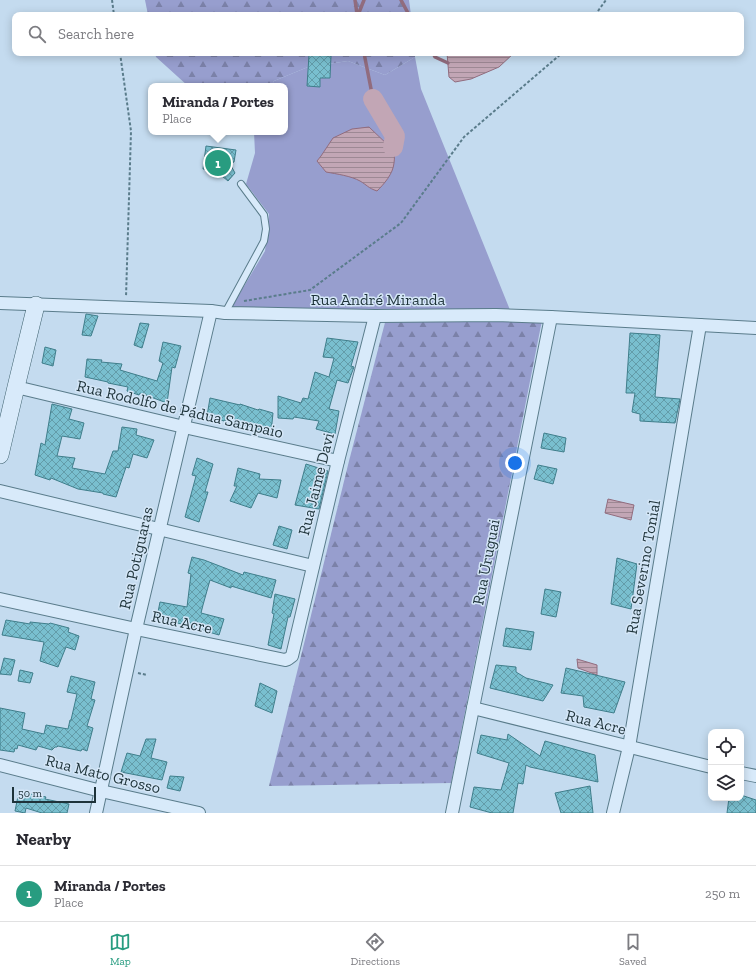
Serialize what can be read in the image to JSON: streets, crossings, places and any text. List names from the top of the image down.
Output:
{
  "streets": {
    "street": [
      "Rua André Miranda",
      "Rua Rodolfo de Pádua Sampaio",
      "Rua Jaime Davi",
      "Rua Potiguaras",
      "Rua Uruguai",
      "Rua Severino Tonial",
      "Rua Acre",
      "Rua Mato Grosso"
    ]
  },
  "crossings": [
    ["Rua André Miranda", "Rua Jaime Davi"],
    ["Rua André Miranda", "Rua Potiguaras"],
    ["Rua André Miranda", "Rua Uruguai"],
    ["Rua André Miranda", "Rua Severino Tonial"],
    ["Rua Rodolfo de Pádua Sampaio", "Rua Jaime Davi"],
    ["Rua Rodolfo de Pádua Sampaio", "Rua Potiguaras"],
    ["Rua Jaime Davi", "Rua Acre"],
    ["Rua Potiguaras", "Rua Acre"],
    ["Rua Potiguaras", "Rua Mato Grosso"],
    ["Rua Uruguai", "Rua Acre"],
    ["Rua Severino Tonial", "Rua Acre"]
  ],
  "scale_bar": "50 m",
  "page": {
    "search": "Search here",
    "popup": ["Miranda / Portes", "Place"],
    "pins": "1",
    "scale": "50 m",
    "heading": "Nearby",
    "list": [
      {
        "mark": "1",
        "name": "Miranda / Portes",
        "note": "Place",
        "value": "250 m"
      }
    ],
    "nav": ["Map", "Directions", "Saved"]
  }
}
